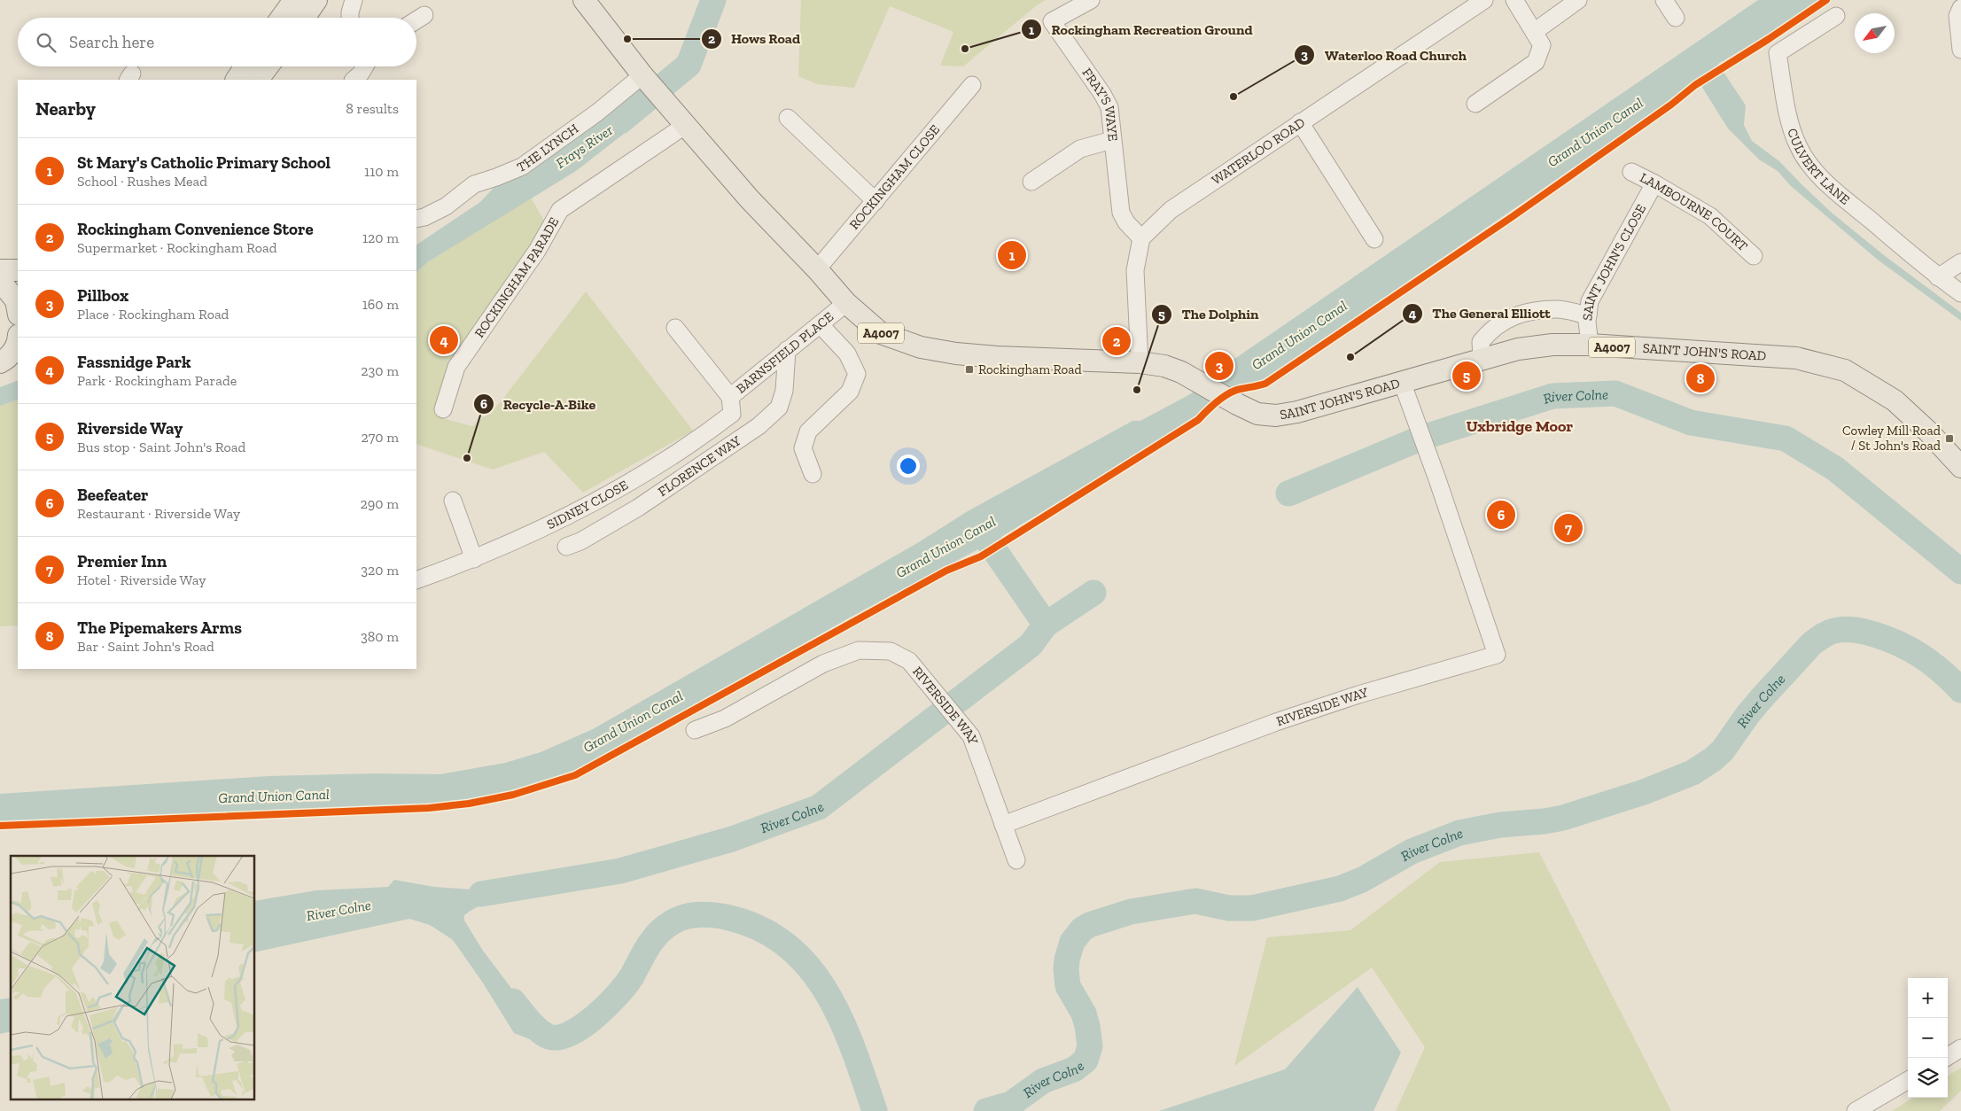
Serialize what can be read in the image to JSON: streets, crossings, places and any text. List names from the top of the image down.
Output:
{
  "streets": {
    "main road": ["A4007", "SAINT JOHN'S ROAD"],
    "street": [
      "FRAY'S WAYE",
      "THE LYNCH",
      "WATERLOO ROAD",
      "CULVERT LANE",
      "ROCKINGHAM CLOSE",
      "LAMBOURNE COURT",
      "SAINT JOHN'S CLOSE",
      "ROCKINGHAM PARADE",
      "BARNSFIELD PLACE",
      "FLORENCE WAY",
      "SIDNEY CLOSE",
      "RIVERSIDE WAY"
    ]
  },
  "crossings": [
    ["FRAY'S WAYE", "WATERLOO ROAD"],
    ["THE LYNCH", "A4007"],
    ["ROCKINGHAM CLOSE", "A4007"],
    ["LAMBOURNE COURT", "SAINT JOHN'S CLOSE"],
    ["SAINT JOHN'S CLOSE", "SAINT JOHN'S ROAD"],
    ["ROCKINGHAM PARADE", "A4007"],
    ["A4007", "BARNSFIELD PLACE"],
    ["A4007", "SAINT JOHN'S ROAD"],
    ["BARNSFIELD PLACE", "FLORENCE WAY"],
    ["BARNSFIELD PLACE", "SIDNEY CLOSE"],
    ["SAINT JOHN'S ROAD", "RIVERSIDE WAY"]
  ],
  "districts": ["Uxbridge Moor"],
  "water": ["Grand Union Canal", "Frays River", "River Colne"],
  "places": {
    "other": [
      "Hows Road",
      "Rockingham Recreation Ground",
      "Waterloo Road Church",
      "The General Elliott",
      "The Dolphin",
      "Recycle-A-Bike"
    ],
    "transit": ["Rockingham Road", "Cowley Mill Road / St John's Road"]
  },
  "north": "bottom left",
  "page": {
    "search": "Search here",
    "heading": ["Nearby", "8 results"],
    "list": [
      {
        "mark": "1",
        "name": "St Mary's Catholic Primary School",
        "note": "School · Rushes Mead",
        "value": "110 m"
      },
      {
        "mark": "2",
        "name": "Rockingham Convenience Store",
        "note": "Supermarket · Rockingham Road",
        "value": "120 m"
      },
      {
        "mark": "3",
        "name": "Pillbox",
        "note": "Place · Rockingham Road",
        "value": "160 m"
      },
      {
        "mark": "4",
        "name": "Fassnidge Park",
        "note": "Park · Rockingham Parade",
        "value": "230 m"
      },
      {
        "mark": "5",
        "name": "Riverside Way",
        "note": "Bus stop · Saint John's Road",
        "value": "270 m"
      },
      {
        "mark": "6",
        "name": "Beefeater",
        "note": "Restaurant · Riverside Way",
        "value": "290 m"
      },
      {
        "mark": "7",
        "name": "Premier Inn",
        "note": "Hotel · Riverside Way",
        "value": "320 m"
      },
      {
        "mark": "8",
        "name": "The Pipemakers Arms",
        "note": "Bar · Saint John's Road",
        "value": "380 m"
      }
    ],
    "pins": [
      "1",
      "4",
      "2",
      "3",
      "5",
      "8",
      "6",
      "7"
    ],
    "map_buttons": ["+", "−"]
  }
}
